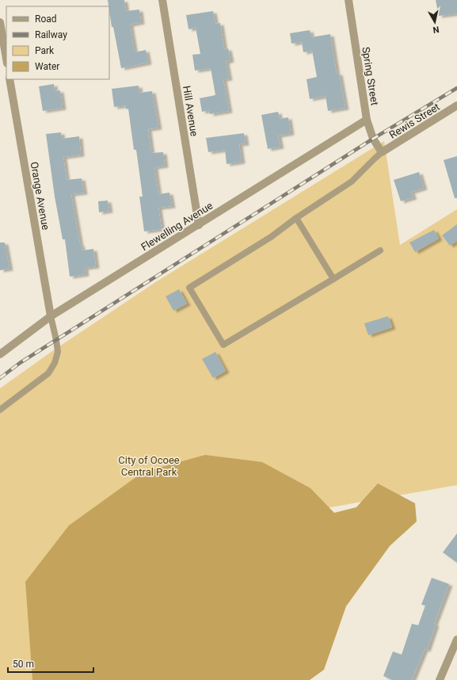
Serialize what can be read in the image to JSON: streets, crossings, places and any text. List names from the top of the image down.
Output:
{
  "streets": {
    "street": [
      "Spring Street",
      "Hill Avenue",
      "Rewis Street",
      "Orange Avenue",
      "Flewelling Avenue"
    ]
  },
  "crossings": [
    ["Spring Street", "Rewis Street"],
    ["Spring Street", "Flewelling Avenue"],
    ["Hill Avenue", "Flewelling Avenue"],
    ["Orange Avenue", "Flewelling Avenue"]
  ],
  "parks": ["City of Ocoee Central Park"],
  "legend": [
    "Road",
    "Railway",
    "Park",
    "Water"
  ],
  "scale_bar": "50 m",
  "north": "bottom"
}
